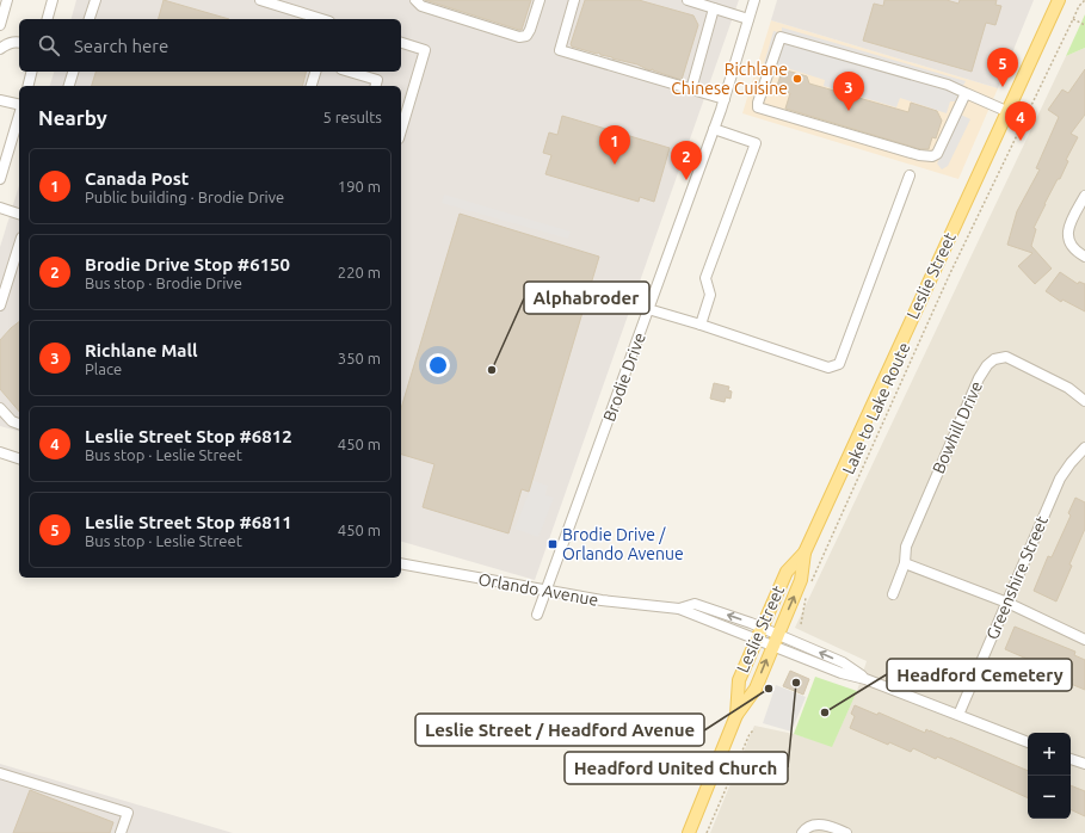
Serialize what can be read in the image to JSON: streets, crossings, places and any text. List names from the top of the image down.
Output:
{
  "streets": {
    "main road": ["Leslie Street"],
    "street": [
      "Brodie Drive",
      "Bowhill Drive",
      "Greenshire Street",
      "Orlando Avenue"
    ],
    "path": ["Lake to Lake Route"]
  },
  "crossings": [
    ["Leslie Street", "Orlando Avenue"],
    ["Brodie Drive", "Orlando Avenue"]
  ],
  "places": {
    "other": [
      "Richlane Chinese Cuisine",
      "Alphabroder",
      "Headford United Church",
      "Leslie Street / Headford Avenue",
      "Headford Cemetery"
    ],
    "transit": ["Brodie Drive / Orlando Avenue"]
  },
  "page": {
    "search": "Search here",
    "pins": [
      "5",
      "3",
      "4",
      "1",
      "2"
    ],
    "heading": ["Nearby", "5 results"],
    "list": [
      {
        "mark": "1",
        "name": "Canada Post",
        "note": "Public building · Brodie Drive",
        "value": "190 m"
      },
      {
        "mark": "2",
        "name": "Brodie Drive Stop #6150",
        "note": "Bus stop · Brodie Drive",
        "value": "220 m"
      },
      {
        "mark": "3",
        "name": "Richlane Mall",
        "note": "Place",
        "value": "350 m"
      },
      {
        "mark": "4",
        "name": "Leslie Street Stop #6812",
        "note": "Bus stop · Leslie Street",
        "value": "450 m"
      },
      {
        "mark": "5",
        "name": "Leslie Street Stop #6811",
        "note": "Bus stop · Leslie Street",
        "value": "450 m"
      }
    ],
    "map_buttons": ["+", "−"]
  }
}
